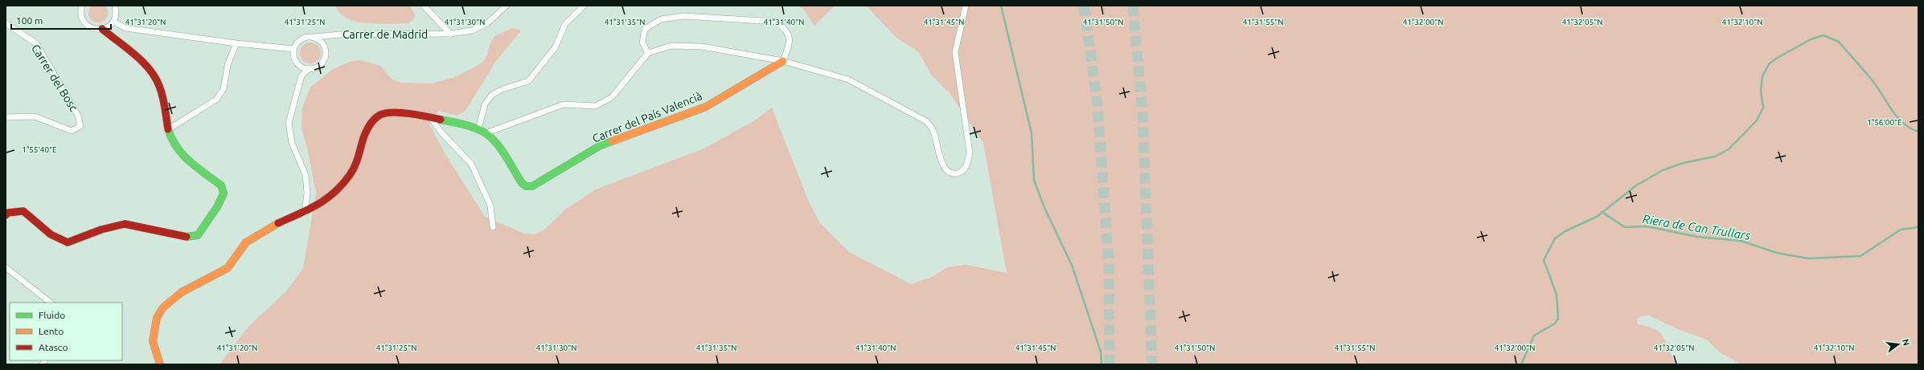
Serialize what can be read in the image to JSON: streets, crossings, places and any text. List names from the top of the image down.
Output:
{
  "streets": {
    "street": ["Carrer de Madrid", "Carrer del Bosc", "Carrer del País Valencià"]
  },
  "water": ["Riera de Can Trullars"],
  "legend": ["Fluido", "Lento", "Atasco"],
  "scale_bar": "100 m",
  "north": "right",
  "coordinates": [
    "41°31'20\"N",
    "41°31'25\"N",
    "41°31'30\"N",
    "41°31'35\"N",
    "41°31'40\"N",
    "41°31'45\"N",
    "41°31'55\"N",
    "41°32'00\"N",
    "41°31'50\"N",
    "41°32'05\"N",
    "41°32'10\"N",
    "1°56'00\"E",
    "1°55'40\"E"
  ]
}
